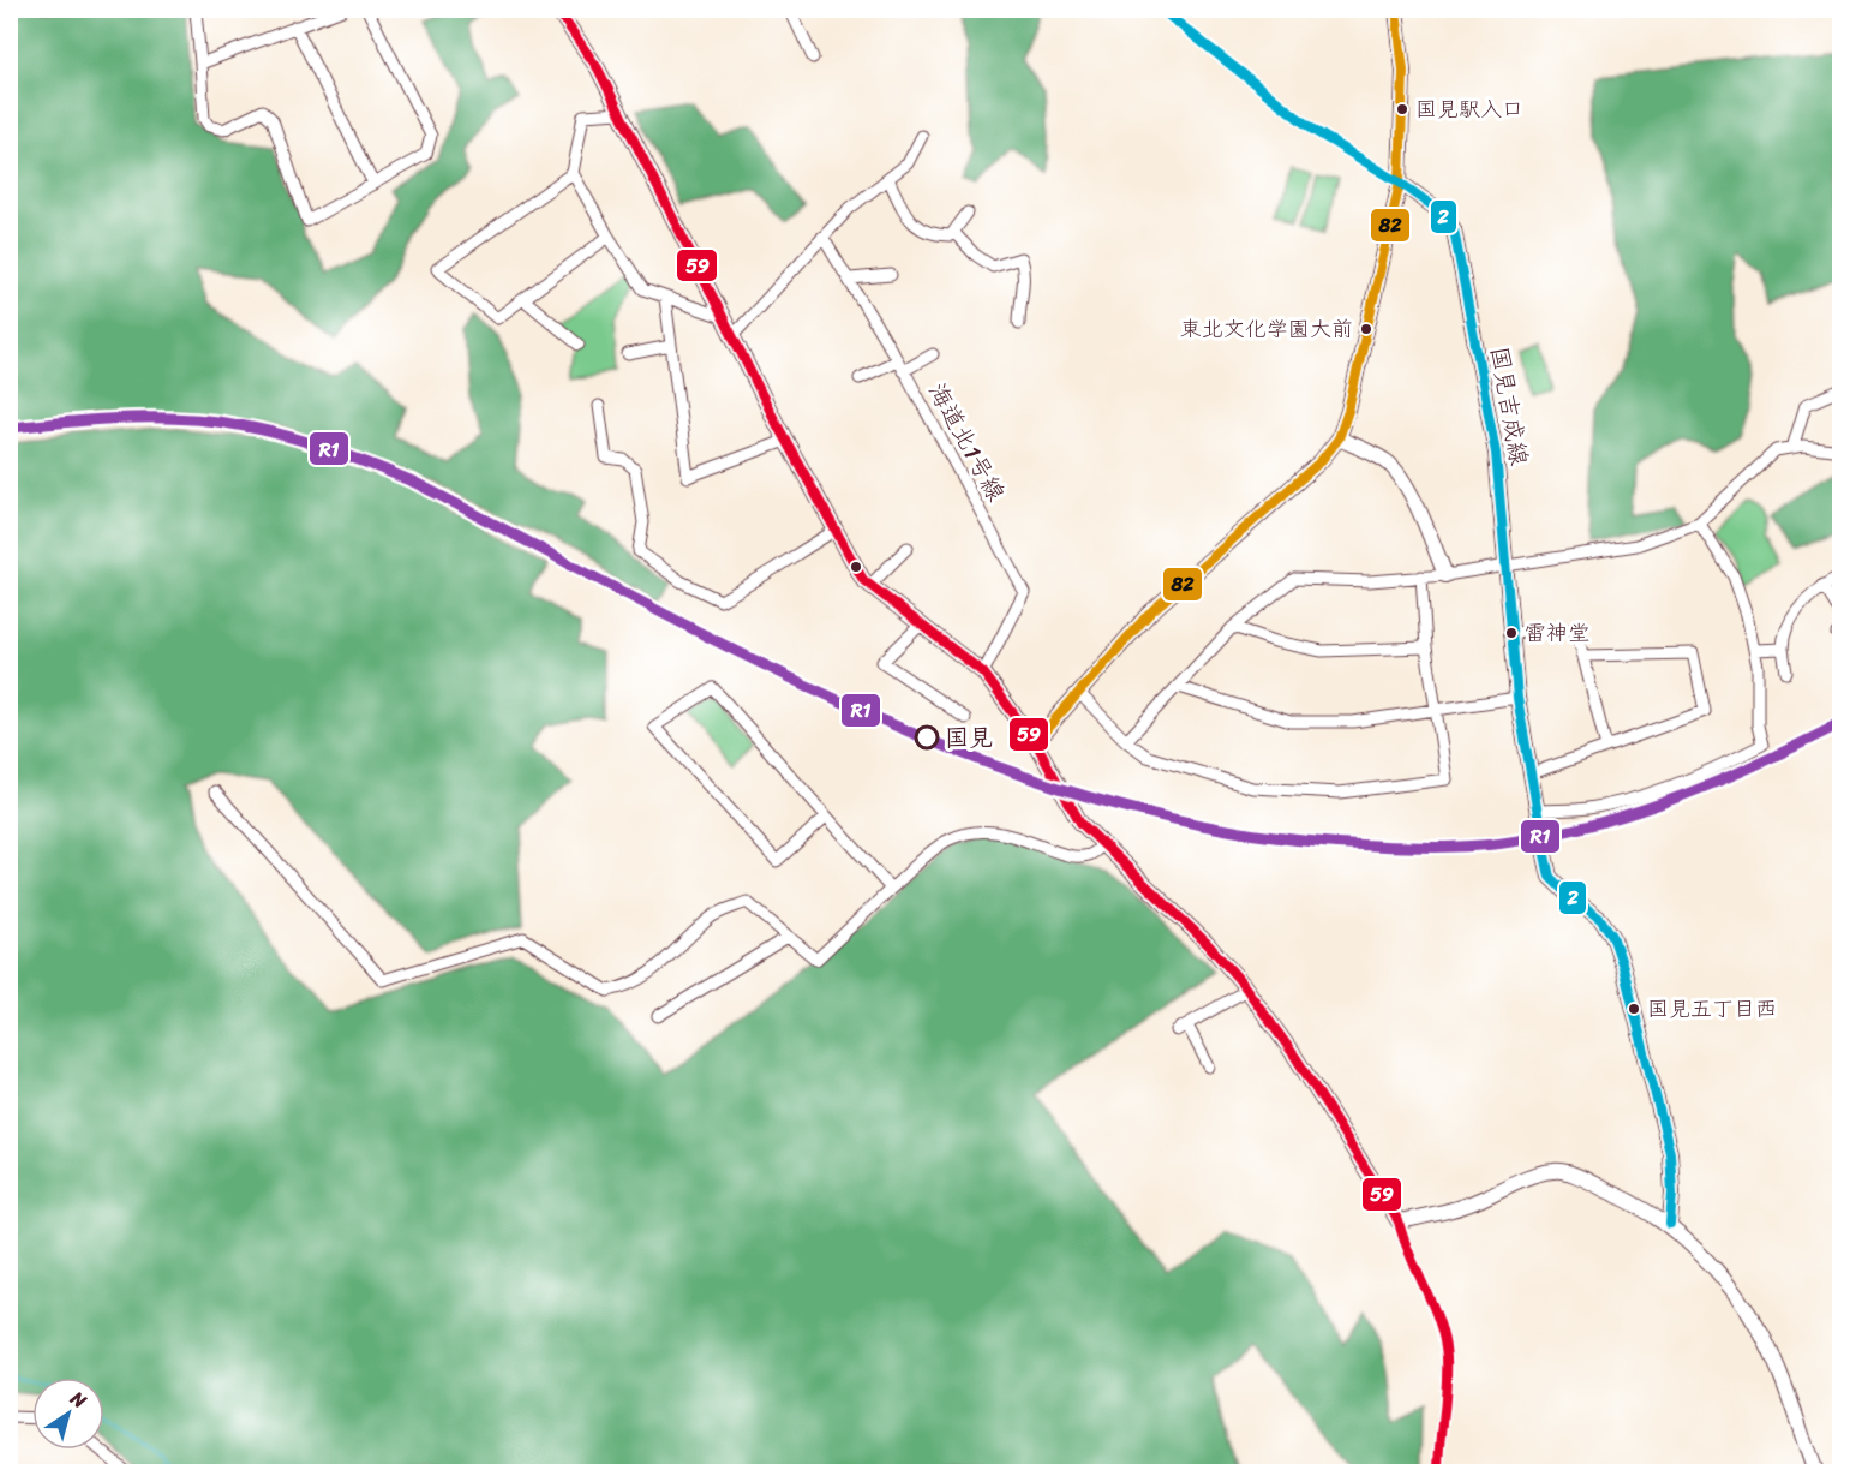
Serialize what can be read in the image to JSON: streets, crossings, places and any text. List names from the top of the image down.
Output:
{
  "streets": {
    "street": ["国見吉成線", "海道北1号線"]
  },
  "places": [
    "国見駅入口",
    "東北文化学園大前",
    "雷神堂",
    "国見",
    "国見五丁目西"
  ],
  "lines": [
    "transit line 82",
    "transit line 59",
    "transit line 2",
    "transit line R1"
  ],
  "north": "top right"
}
